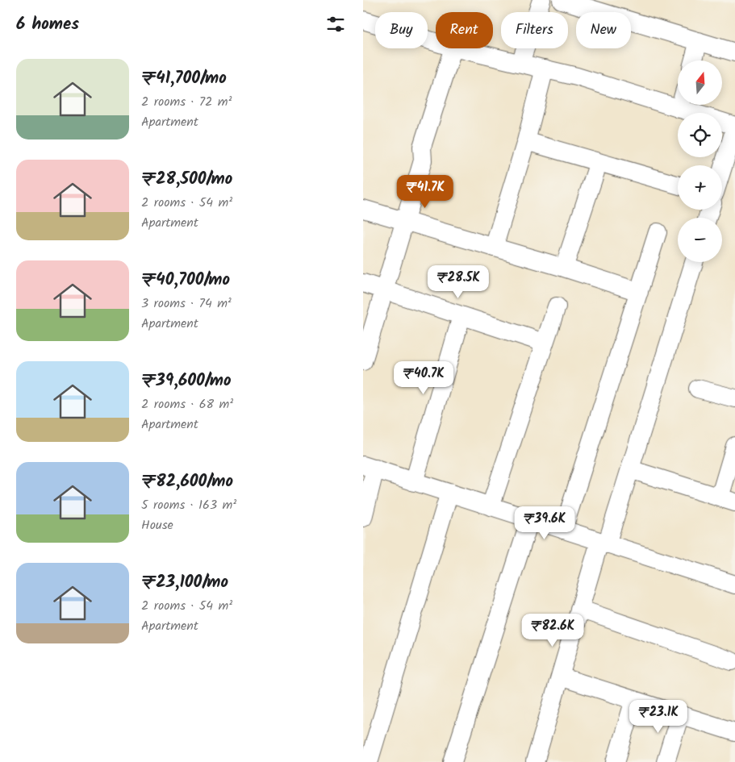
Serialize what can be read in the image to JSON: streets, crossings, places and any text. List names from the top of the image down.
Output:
{
  "north": "top",
  "page": {
    "heading": "6 homes",
    "chip": [
      "Buy",
      "Rent",
      "Filters",
      "New"
    ],
    "list": [
      {
        "name": "₹41,700/mo",
        "note": "2 rooms · 72 m² · Apartment"
      },
      {
        "name": "₹28,500/mo",
        "note": "2 rooms · 54 m² · Apartment"
      },
      {
        "name": "₹40,700/mo",
        "note": "3 rooms · 74 m² · Apartment"
      },
      {
        "name": "₹39,600/mo",
        "note": "2 rooms · 68 m² · Apartment"
      },
      {
        "name": "₹82,600/mo",
        "note": "5 rooms · 163 m² · House"
      },
      {
        "name": "₹23,100/mo",
        "note": "2 rooms · 54 m² · Apartment"
      }
    ],
    "map_buttons": ["+", "−"],
    "price": [
      "₹41.7K",
      "₹28.5K",
      "₹40.7K",
      "₹39.6K",
      "₹82.6K",
      "₹23.1K"
    ]
  }
}
